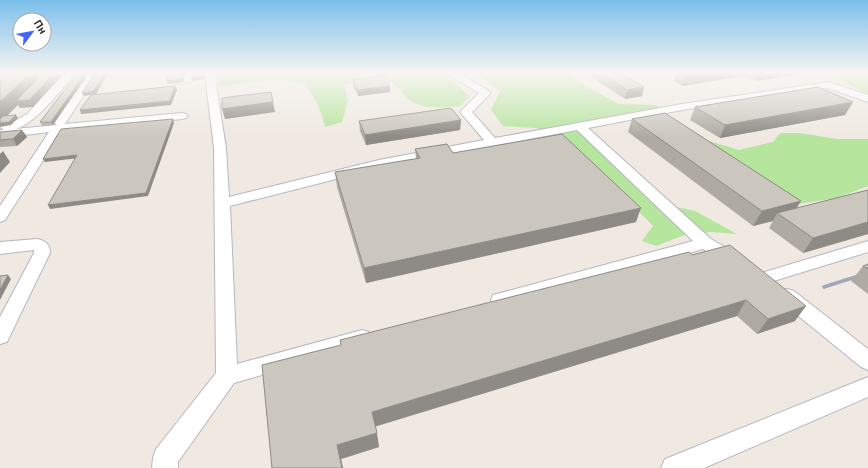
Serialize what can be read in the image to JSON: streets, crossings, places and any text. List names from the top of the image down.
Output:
{
  "north": "top right"
}
